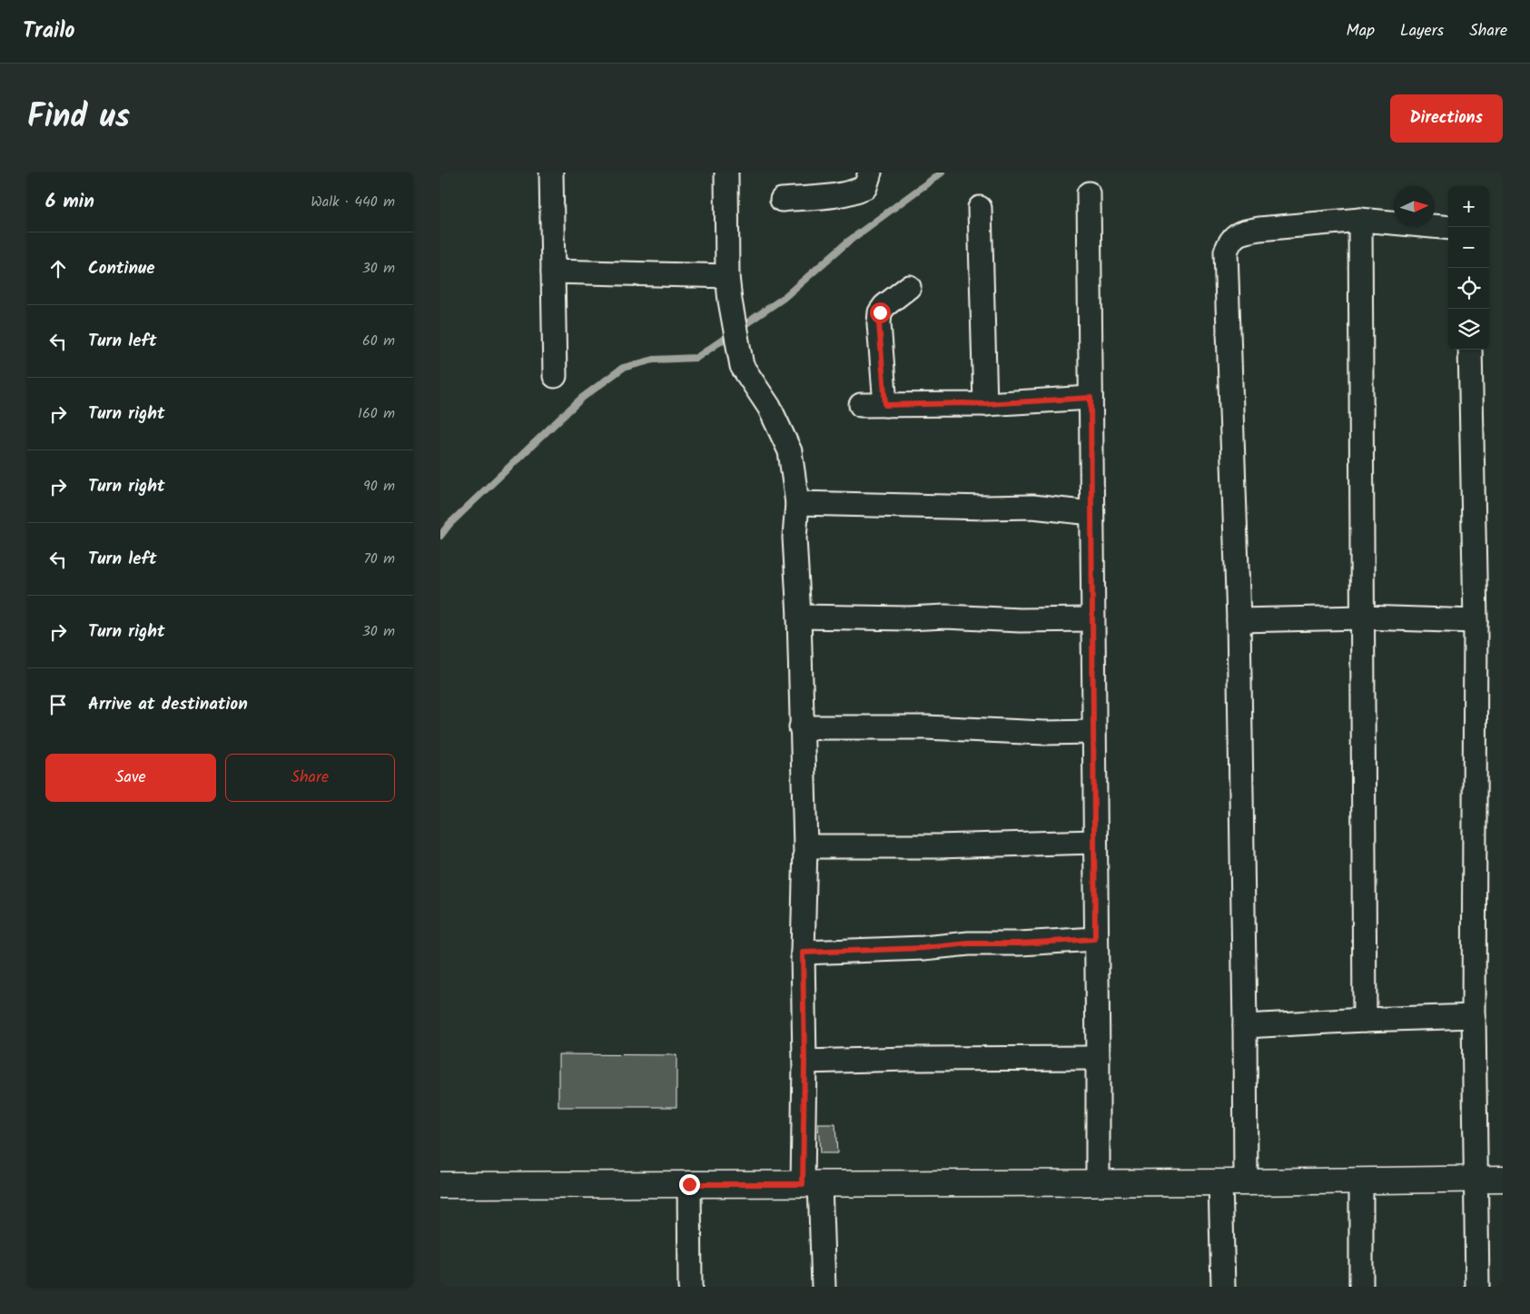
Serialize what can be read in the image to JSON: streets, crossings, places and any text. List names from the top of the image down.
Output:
{
  "north": "right",
  "page": {
    "header": "Trailo",
    "nav": ["Map", "Layers", "Share"],
    "title": "Find us",
    "buttons": [
      "Directions",
      ["Save", "Share"]
    ],
    "heading": ["6 min", "Walk · 440 m"],
    "map_buttons": ["+", "−"],
    "list": [
      ["Continue", "30 m"],
      ["Turn left", "60 m"],
      ["Turn right", "160 m"],
      ["Turn right", "90 m"],
      ["Turn left", "70 m"],
      ["Turn right", "30 m"],
      "Arrive at destination"
    ]
  }
}
